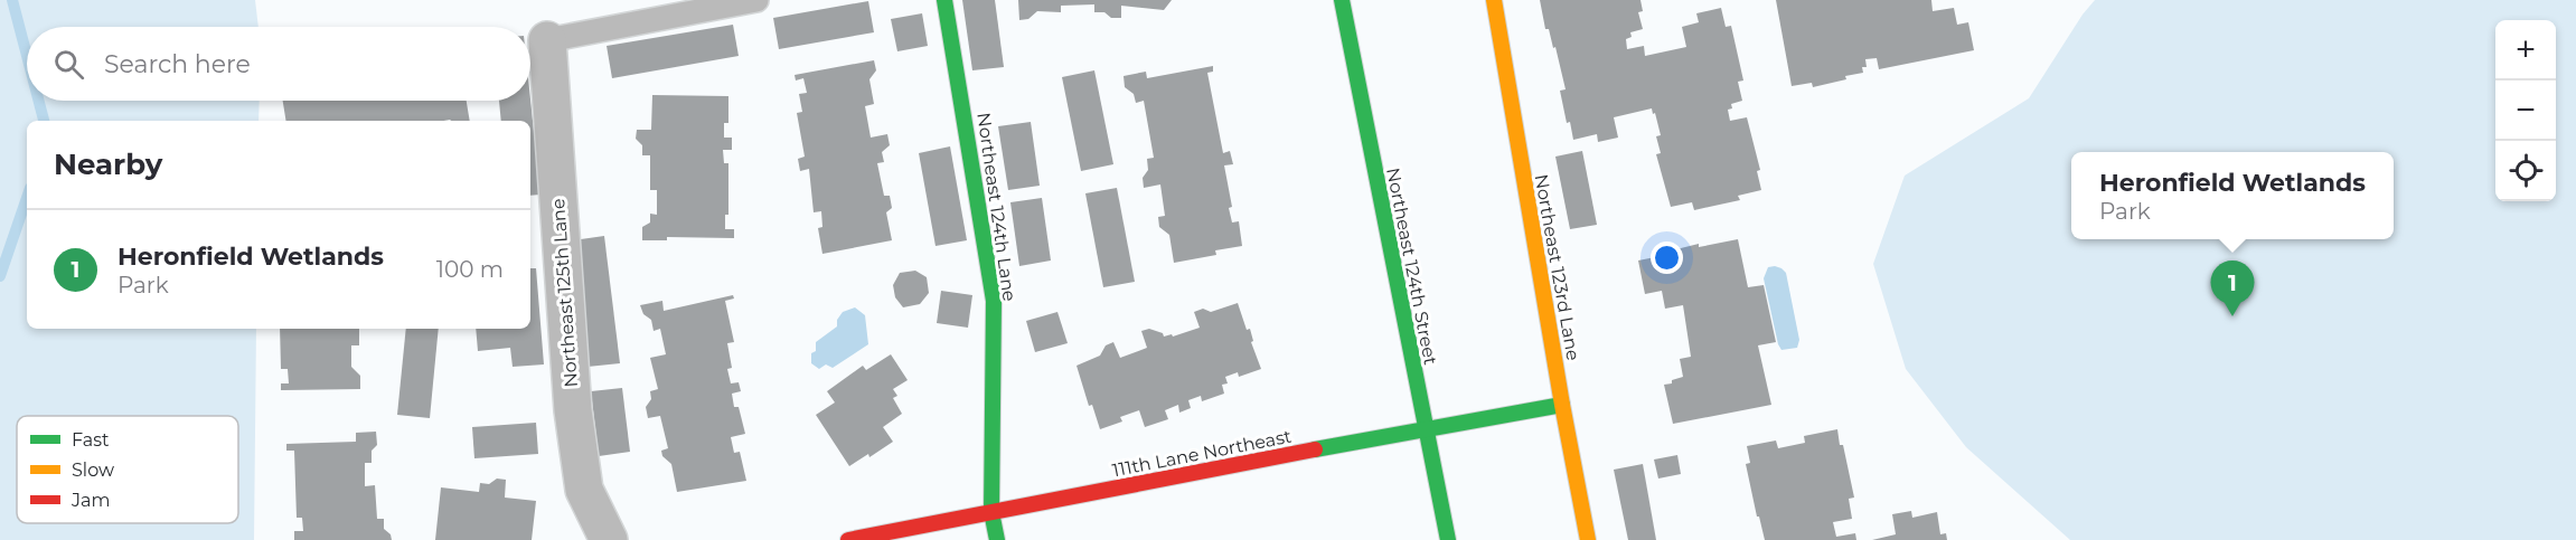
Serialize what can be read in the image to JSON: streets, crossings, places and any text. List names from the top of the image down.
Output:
{
  "streets": {
    "street": [
      "Northeast 124th Lane",
      "Northeast 124th Street",
      "Northeast 123rd Lane",
      "Northeast 125th Lane",
      "111th Lane Northeast"
    ]
  },
  "crossings": [
    ["Northeast 124th Lane", "111th Lane Northeast"],
    ["Northeast 124th Street", "111th Lane Northeast"],
    ["Northeast 123rd Lane", "111th Lane Northeast"]
  ],
  "legend": ["Fast", "Slow", "Jam"],
  "page": {
    "map_buttons": ["+", "−"],
    "search": "Search here",
    "heading": "Nearby",
    "popup": ["Heronfield Wetlands", "Park"],
    "list": [
      {
        "mark": "1",
        "name": "Heronfield Wetlands",
        "note": "Park",
        "value": "100 m"
      }
    ],
    "pins": "1"
  }
}
